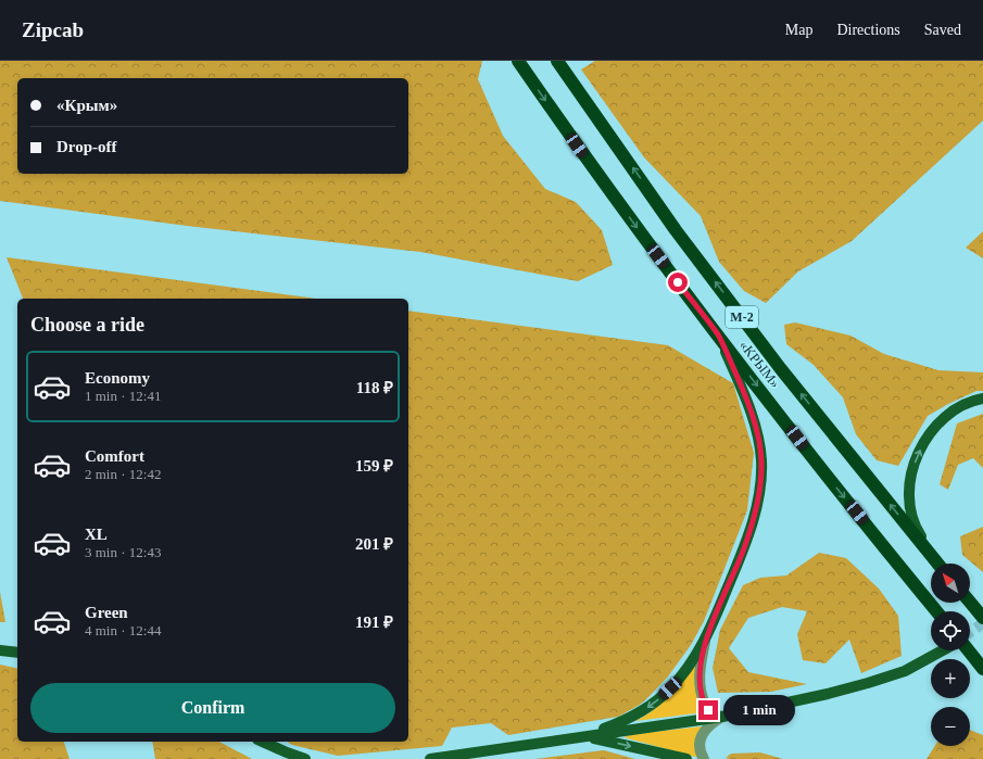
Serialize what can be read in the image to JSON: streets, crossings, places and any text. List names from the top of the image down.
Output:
{
  "streets": {
    "highway": ["М-2", "«КРЫМ»"]
  },
  "north": "top left",
  "page": {
    "header": "Zipcab",
    "nav": ["Map", "Directions", "Saved"],
    "banner": ["«Крым»", "Drop-off"],
    "heading": "Choose a ride",
    "list": [
      {
        "name": "Economy",
        "note": "1 min · 12:41",
        "value": "118 ₽"
      },
      {
        "name": "Comfort",
        "note": "2 min · 12:42",
        "value": "159 ₽"
      },
      {
        "name": "XL",
        "note": "3 min · 12:43",
        "value": "201 ₽"
      },
      {
        "name": "Green",
        "note": "4 min · 12:44",
        "value": "191 ₽"
      }
    ],
    "map_buttons": ["+", "−"],
    "buttons": "Confirm",
    "bubble": "1 min"
  }
}
